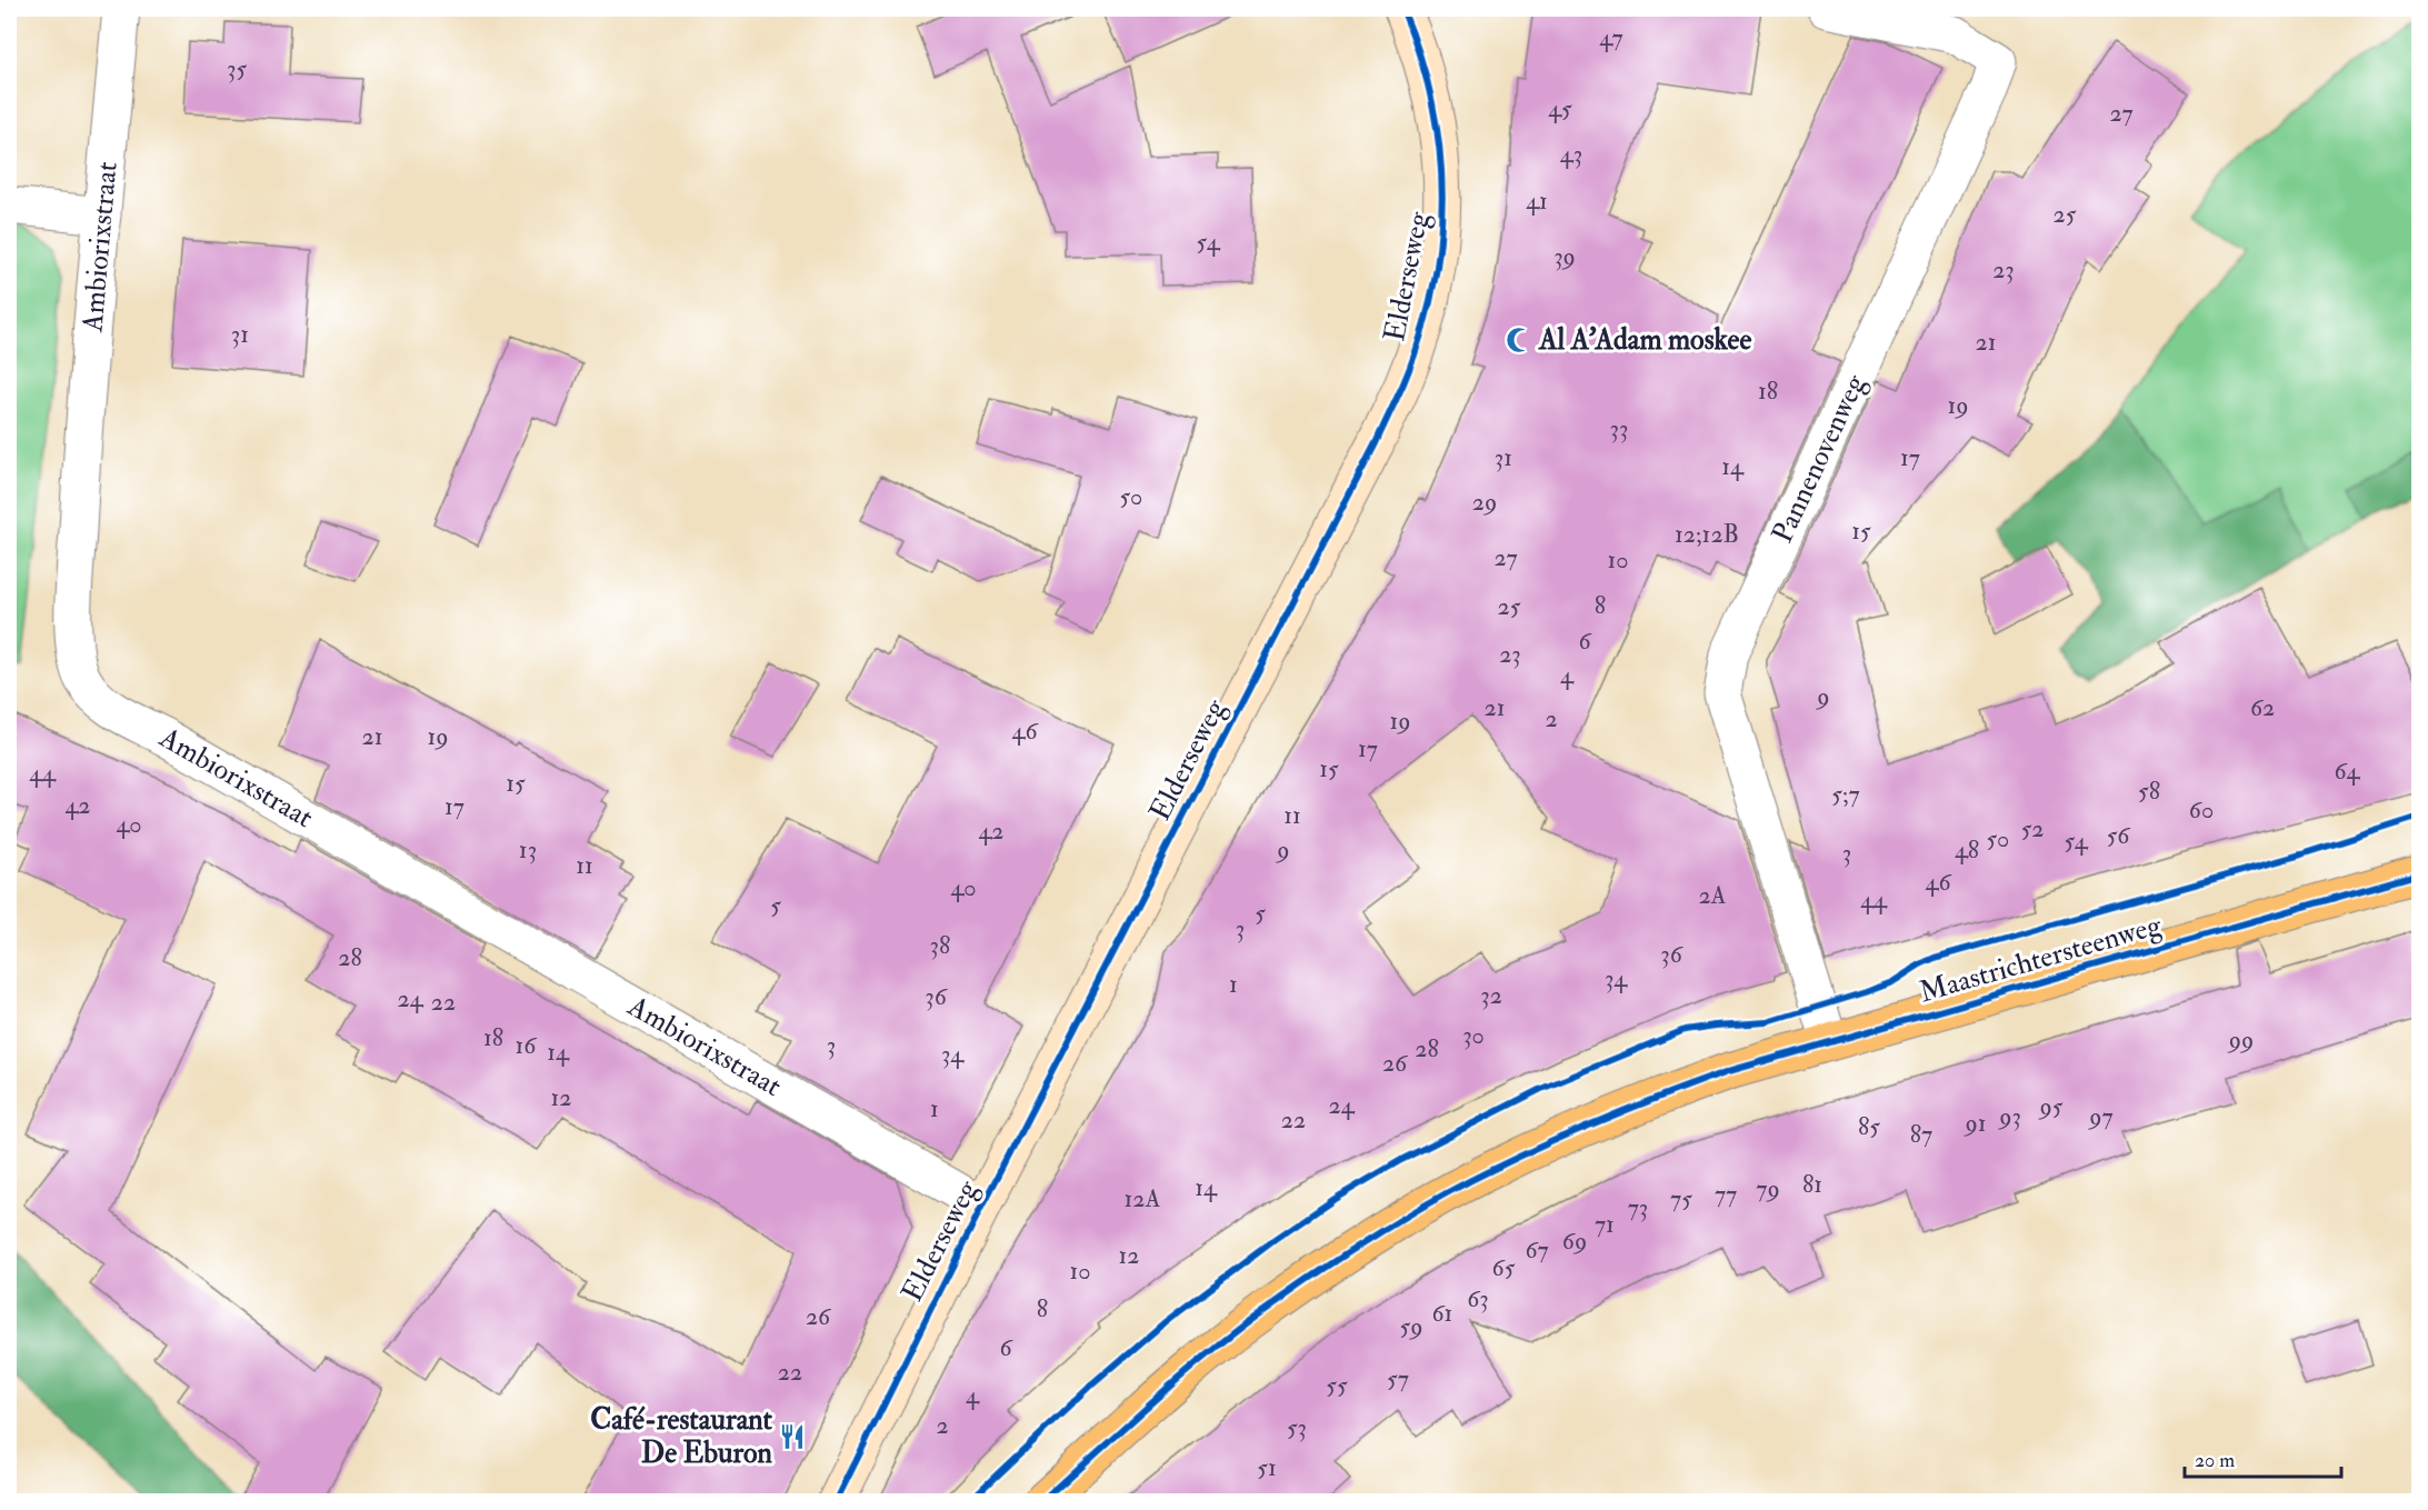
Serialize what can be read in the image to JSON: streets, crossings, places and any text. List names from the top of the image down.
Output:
{
  "streets": {
    "main road": ["Elderseweg", "Maastrichtersteenweg"],
    "street": ["Ambiorixstraat", "Pannenovenweg"]
  },
  "crossings": [
    ["Ambiorixstraat", "Elderseweg"],
    ["Pannenovenweg", "Maastrichtersteenweg"]
  ],
  "places": {
    "mosque": ["Al A’Adam moskee"],
    "restaurant": ["Café-restaurant De Eburon"]
  },
  "house_numbers": [
    "47",
    "35",
    "45",
    "27",
    "43",
    "41",
    "25",
    "54",
    "39",
    "23",
    "31",
    "21",
    "18",
    "19",
    "33",
    "31",
    "17",
    "14",
    "50",
    "29",
    "15",
    "12;12B",
    "27",
    "10",
    "8",
    "25",
    "6",
    "23",
    "4",
    "9",
    "21",
    "62",
    "2",
    "19",
    "46",
    "21",
    "19",
    "17",
    "15",
    "64",
    "44",
    "15",
    "58",
    "5;7",
    "42",
    "17",
    "60",
    "11",
    "40",
    "52",
    "42",
    "56",
    "50",
    "54",
    "13",
    "9",
    "48",
    "3",
    "11",
    "46",
    "40",
    "2A",
    "44",
    "5",
    "5",
    "3",
    "38",
    "36",
    "28",
    "34",
    "1",
    "32",
    "36",
    "24",
    "22",
    "30",
    "18",
    "99",
    "16",
    "3",
    "28",
    "14",
    "34",
    "26",
    "12",
    "24",
    "95",
    "1",
    "93",
    "97",
    "22",
    "91",
    "85",
    "87",
    "81",
    "14",
    "79",
    "77",
    "12A",
    "75",
    "73",
    "71",
    "69",
    "67",
    "12",
    "65",
    "10",
    "63",
    "8",
    "61",
    "26",
    "59",
    "6",
    "22",
    "57",
    "55",
    "4",
    "2",
    "53",
    "51"
  ],
  "scale_bar": "20 m"
}
